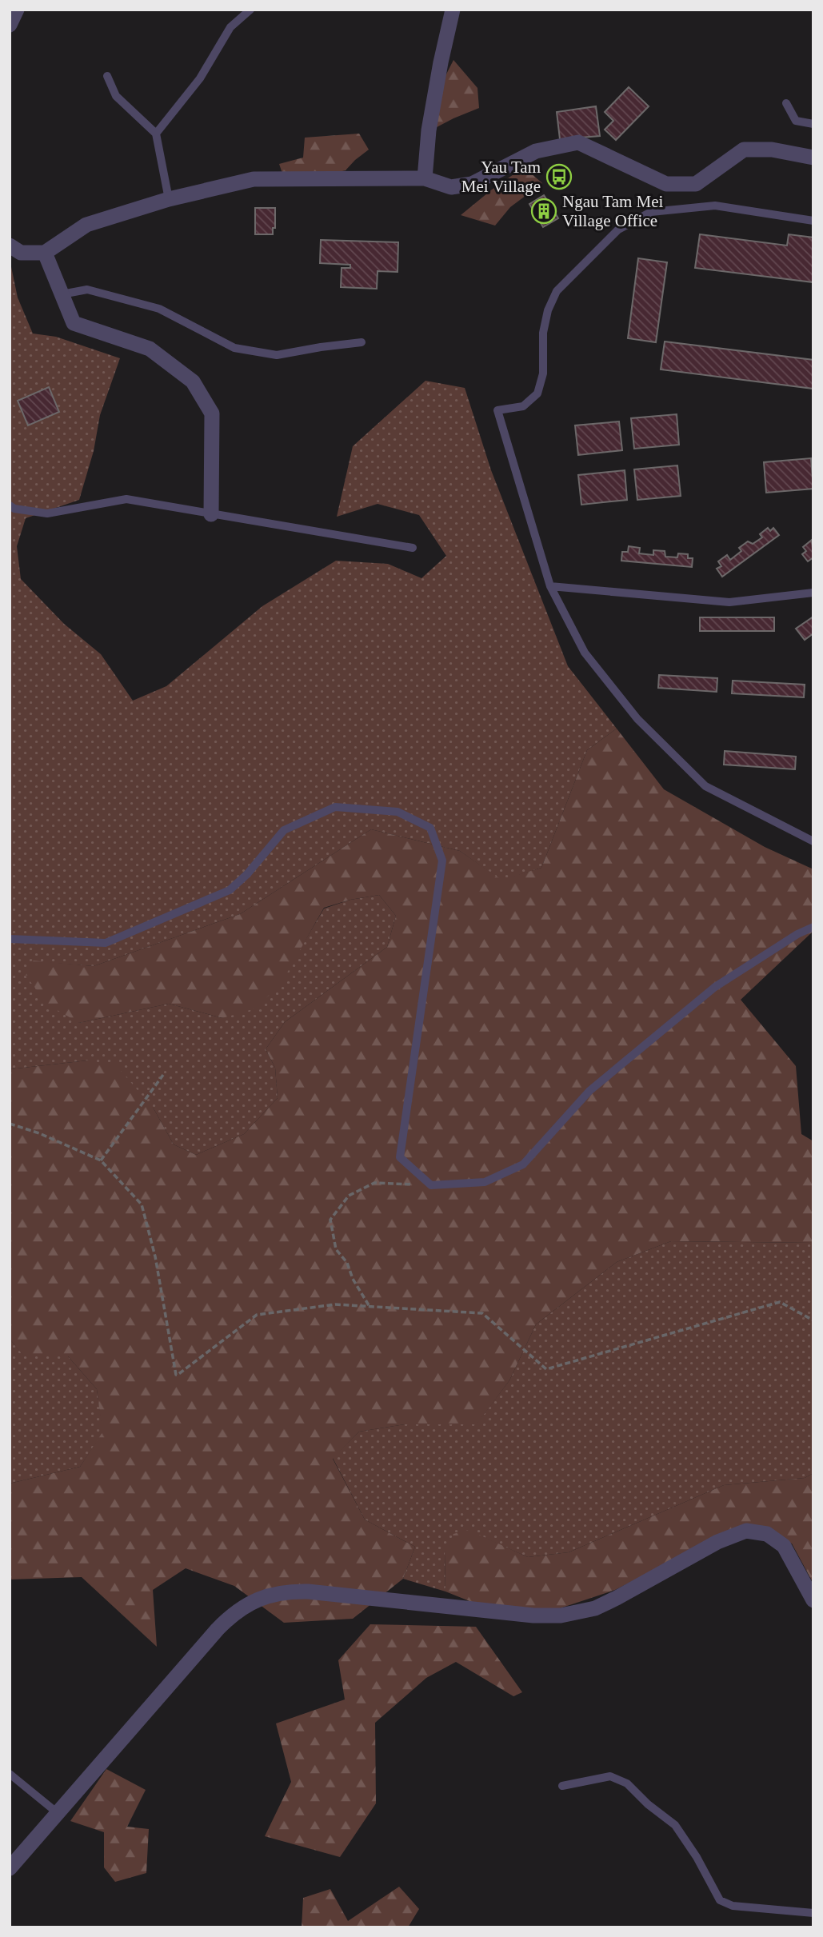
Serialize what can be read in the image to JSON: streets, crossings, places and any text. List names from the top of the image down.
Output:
{
  "places": {
    "bus stop": ["Yau Tam Mei Village"],
    "building": ["Ngau Tam Mei Village Office"]
  }
}
